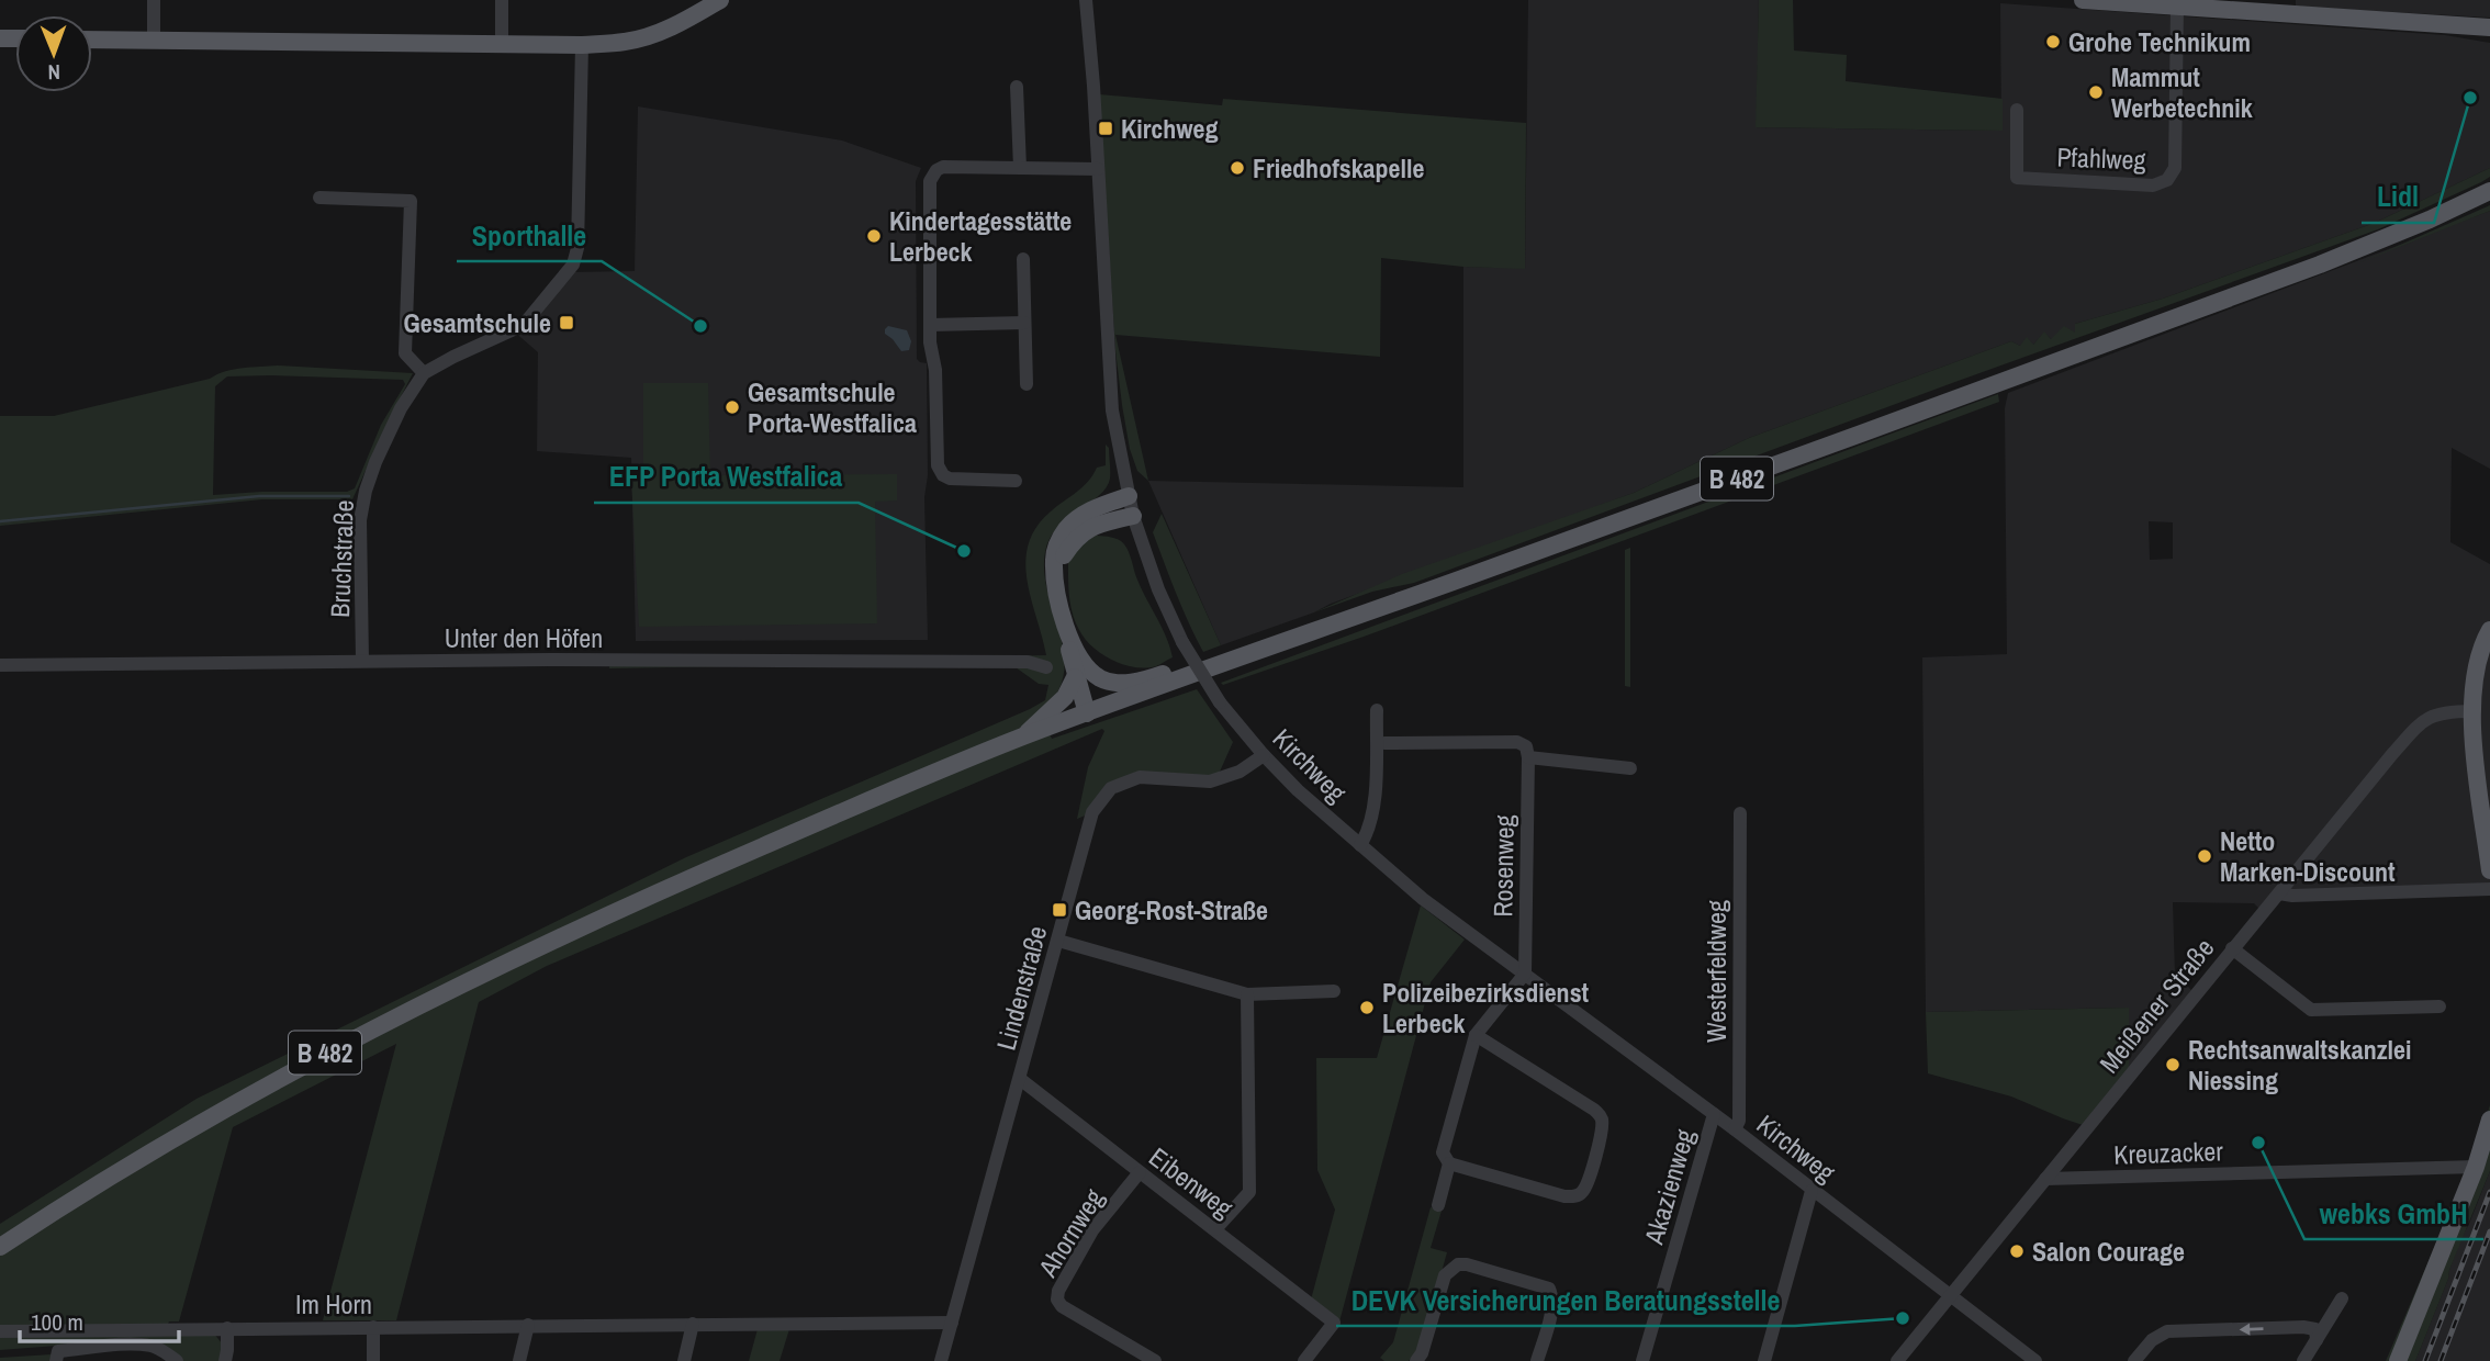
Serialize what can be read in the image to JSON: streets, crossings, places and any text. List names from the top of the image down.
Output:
{
  "streets": {
    "main road": ["B 482"],
    "street": [
      "Pfahlweg",
      "Bruchstraße",
      "Unter den Höfen",
      "Kirchweg",
      "Rosenweg",
      "Westerfeldweg",
      "Lindenstraße",
      "Meißener Straße",
      "Kreuzacker",
      "Eibenweg",
      "Akazienweg",
      "Ahornweg",
      "Im Horn"
    ]
  },
  "crossings": [
    ["Bruchstraße", "Unter den Höfen"],
    ["Kirchweg", "Rosenweg"],
    ["Kirchweg", "Westerfeldweg"],
    ["Kirchweg", "Lindenstraße"],
    ["Kirchweg", "Meißener Straße"],
    ["Kirchweg", "Akazienweg"],
    ["Lindenstraße", "Eibenweg"],
    ["Lindenstraße", "Im Horn"],
    ["Meißener Straße", "Kreuzacker"],
    ["Eibenweg", "Ahornweg"]
  ],
  "places": {
    "other": [
      "Grohe Technikum",
      "Mammut Werbetechnik",
      "Lidl",
      "Friedhofskapelle",
      "Kindertagesstätte Lerbeck",
      "Sporthalle",
      "Gesamtschule Porta-Westfalica",
      "EFP Porta Westfalica",
      "Netto Marken-Discount",
      "Polizeibezirksdienst Lerbeck",
      "Rechtsanwaltskanzlei Niessing",
      "webks GmbH",
      "Salon Courage",
      "DEVK Versicherungen Beratungsstelle"
    ],
    "transit": ["Kirchweg", "Gesamtschule", "Georg-Rost-Straße"]
  },
  "scale_bar": "100 m",
  "north": "bottom"
}
